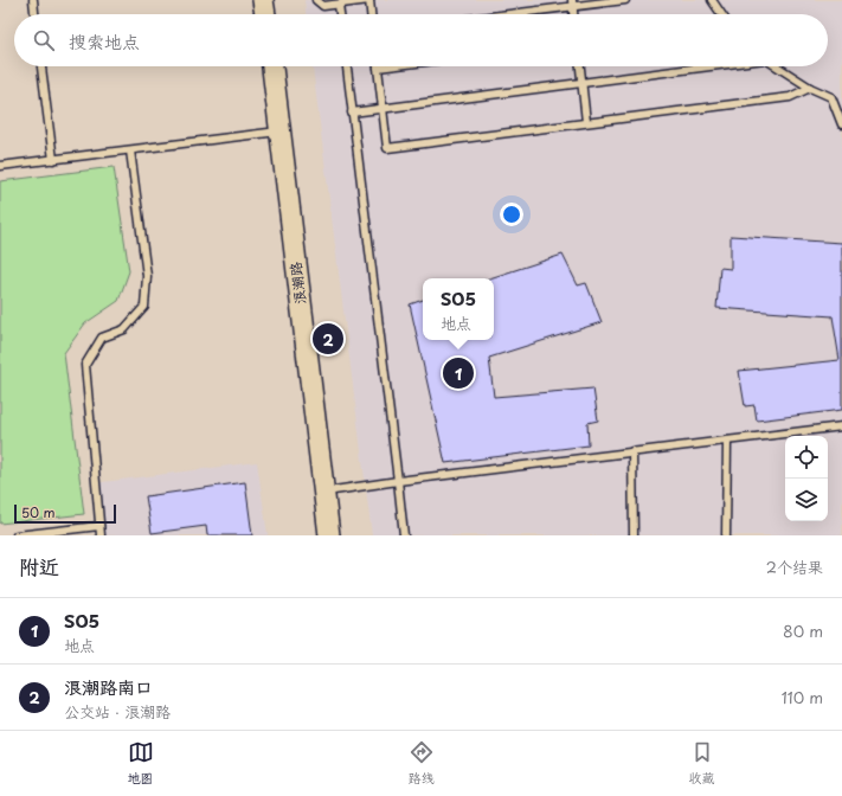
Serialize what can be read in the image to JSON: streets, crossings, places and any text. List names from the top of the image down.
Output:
{
  "streets": {
    "main road": ["浪潮路"]
  },
  "scale_bar": "50 m",
  "page": {
    "search": "搜索地点",
    "popup": ["S05", "地点"],
    "pins": ["2", "1"],
    "scale": "50 m",
    "heading": ["附近", "2个结果"],
    "list": [
      {
        "mark": "1",
        "name": "S05",
        "note": "地点",
        "value": "80 m"
      },
      {
        "mark": "2",
        "name": "浪潮路南口",
        "note": "公交站 · 浪潮路",
        "value": "110 m"
      }
    ],
    "nav": ["地图", "路线", "收藏"]
  }
}
